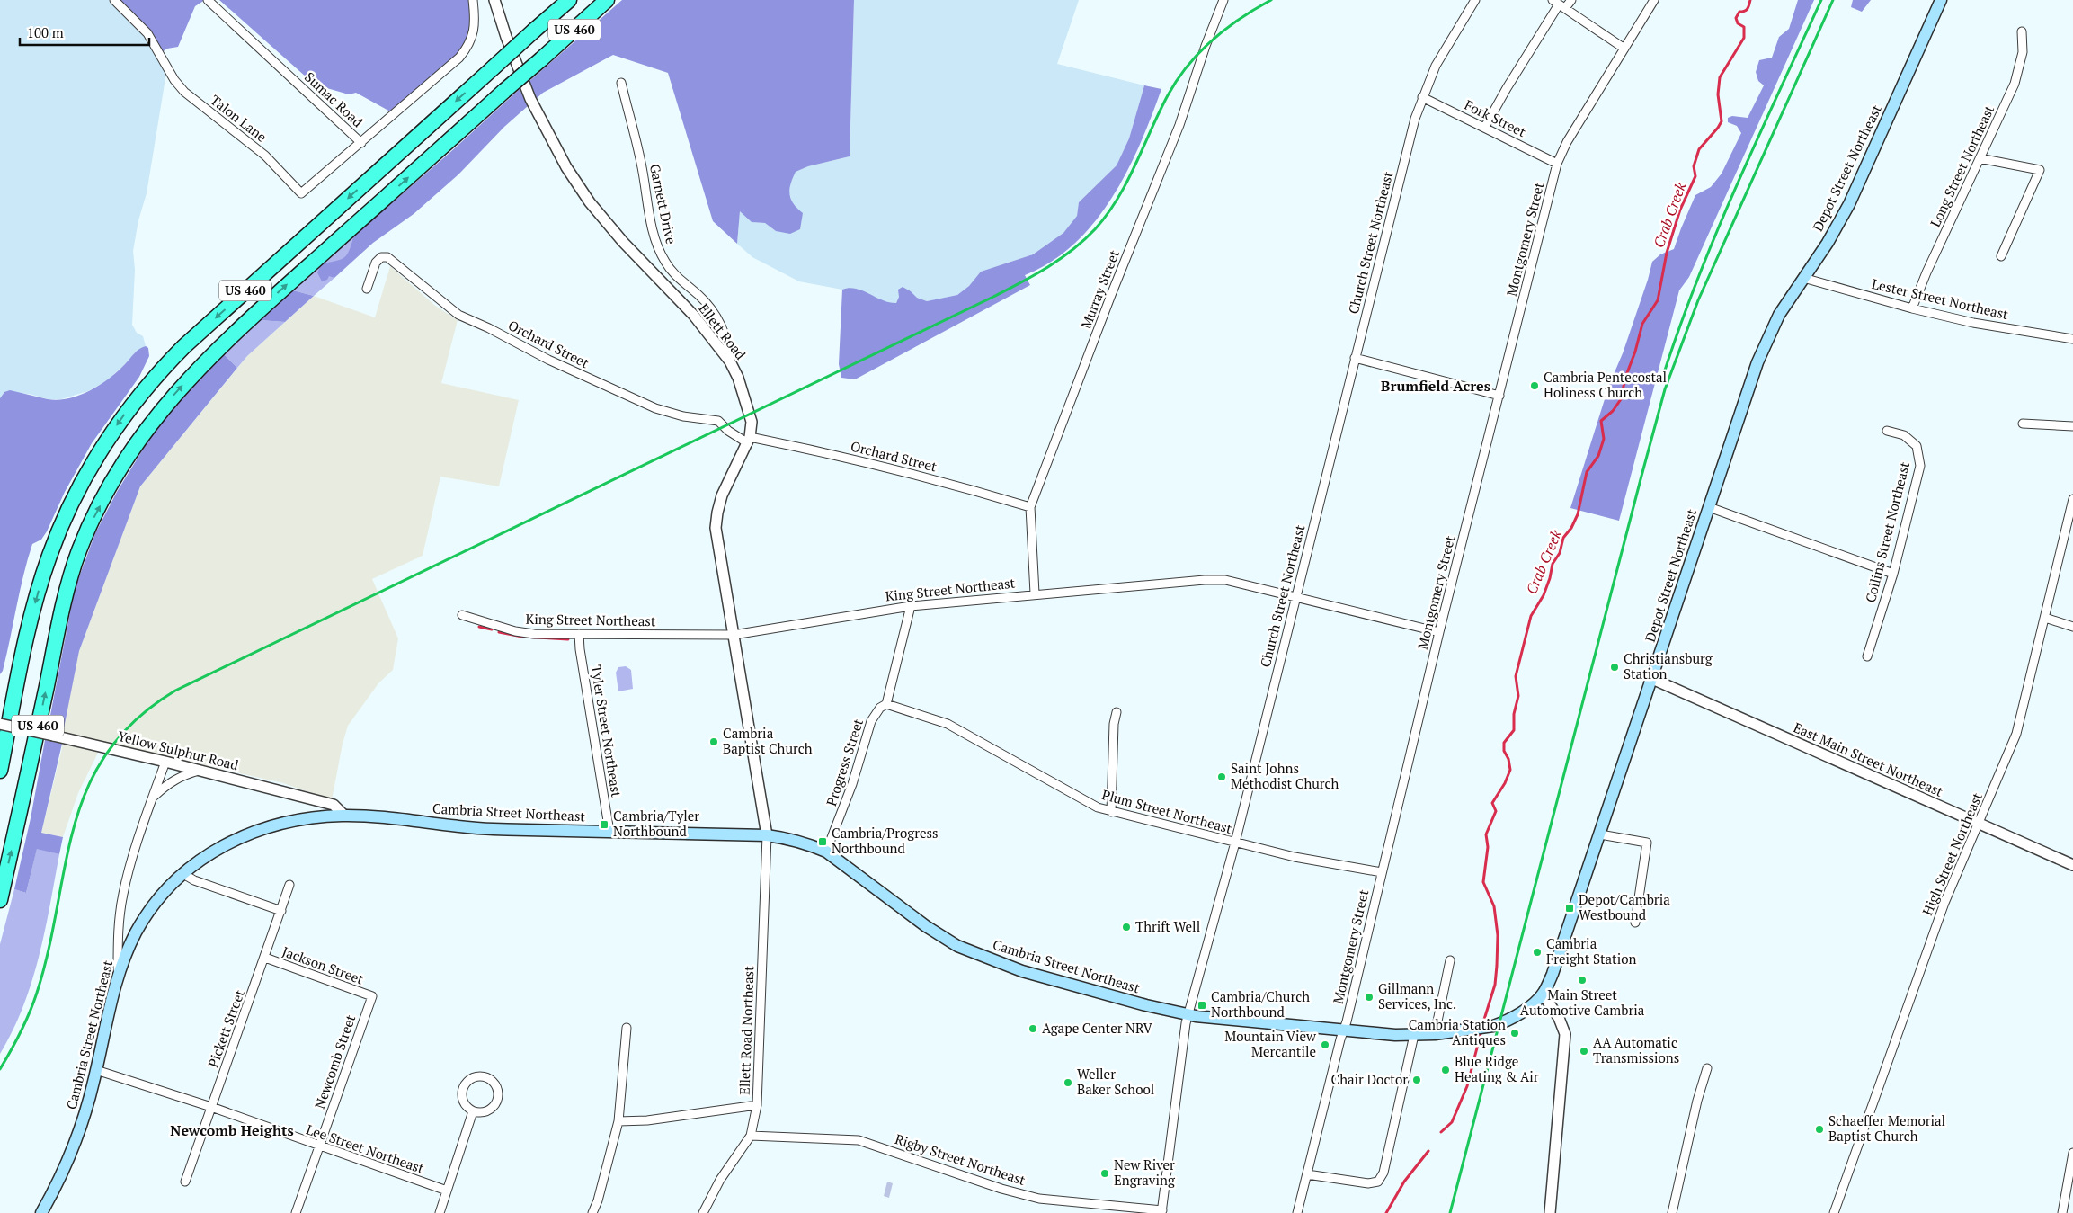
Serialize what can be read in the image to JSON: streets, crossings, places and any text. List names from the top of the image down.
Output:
{
  "streets": {
    "highway": ["US 460"],
    "main road": ["Depot Street Northeast", "Cambria Street Northeast"],
    "street": [
      "Sumac Road",
      "Talon Lane",
      "Fork Street",
      "Long Street Northeast",
      "Garnett Drive",
      "Montgomery Street",
      "Church Street Northeast",
      "Murray Street",
      "Lester Street Northeast",
      "Ellett Road",
      "Orchard Street",
      "Collins Street Northeast",
      "King Street Northeast",
      "Tyler Street Northeast",
      "Yellow Sulphur Road",
      "East Main Street Northeast",
      "Progress Street",
      "Plum Street Northeast",
      "High Street Northeast",
      "Jackson Street",
      "Pickett Street",
      "Ellett Road Northeast",
      "Newcomb Street",
      "Lee Street Northeast",
      "Rigby Street Northeast"
    ]
  },
  "crossings": [
    ["Sumac Road", "Talon Lane"],
    ["Fork Street", "Montgomery Street"],
    ["Fork Street", "Church Street Northeast"],
    ["Long Street Northeast", "Lester Street Northeast"],
    ["Depot Street Northeast", "Lester Street Northeast"],
    ["Depot Street Northeast", "East Main Street Northeast"],
    ["Depot Street Northeast", "Cambria Street Northeast"],
    ["Garnett Drive", "Ellett Road"],
    ["Montgomery Street", "King Street Northeast"],
    ["Montgomery Street", "Plum Street Northeast"],
    ["Montgomery Street", "Cambria Street Northeast"],
    ["Church Street Northeast", "King Street Northeast"],
    ["Church Street Northeast", "Plum Street Northeast"],
    ["Church Street Northeast", "Cambria Street Northeast"],
    ["Church Street Northeast", "Rigby Street Northeast"],
    ["Murray Street", "Orchard Street"],
    ["Murray Street", "King Street Northeast"],
    ["Ellett Road", "Orchard Street"],
    ["Ellett Road", "King Street Northeast"],
    ["Ellett Road", "Cambria Street Northeast"],
    ["Ellett Road", "Ellett Road Northeast"],
    ["King Street Northeast", "Tyler Street Northeast"],
    ["King Street Northeast", "Progress Street"],
    ["Tyler Street Northeast", "Cambria Street Northeast"],
    ["Yellow Sulphur Road", "Cambria Street Northeast"],
    ["East Main Street Northeast", "High Street Northeast"],
    ["Progress Street", "Plum Street Northeast"],
    ["Progress Street", "Cambria Street Northeast"],
    ["Cambria Street Northeast", "Ellett Road Northeast"],
    ["Cambria Street Northeast", "Lee Street Northeast"],
    ["Jackson Street", "Pickett Street"],
    ["Jackson Street", "Newcomb Street"],
    ["Pickett Street", "Lee Street Northeast"],
    ["Ellett Road Northeast", "Rigby Street Northeast"],
    ["Newcomb Street", "Lee Street Northeast"]
  ],
  "districts": ["Brumfield Acres", "Newcomb Heights"],
  "water": ["Crab Creek"],
  "places": {
    "other": [
      "Cambria Pentecostal Holiness Church",
      "Christiansburg Station",
      "Cambria Baptist Church",
      "Saint Johns Methodist Church",
      "Thrift Well",
      "Cambria Freight Station",
      "Main Street Automotive Cambria",
      "Gillmann Services, Inc.",
      "Agape Center NRV",
      "Cambria Station Antiques",
      "Mountain View Mercantile",
      "AA Automatic Transmissions",
      "Blue Ridge Heating & Air",
      "Chair Doctor",
      "Weller Baker School",
      "Schaeffer Memorial Baptist Church",
      "New River Engraving"
    ],
    "transit": [
      "Cambria/Tyler Northbound",
      "Cambria/Progress Northbound",
      "Depot/Cambria Westbound",
      "Cambria/Church Northbound"
    ]
  },
  "scale_bar": "100 m"
}
